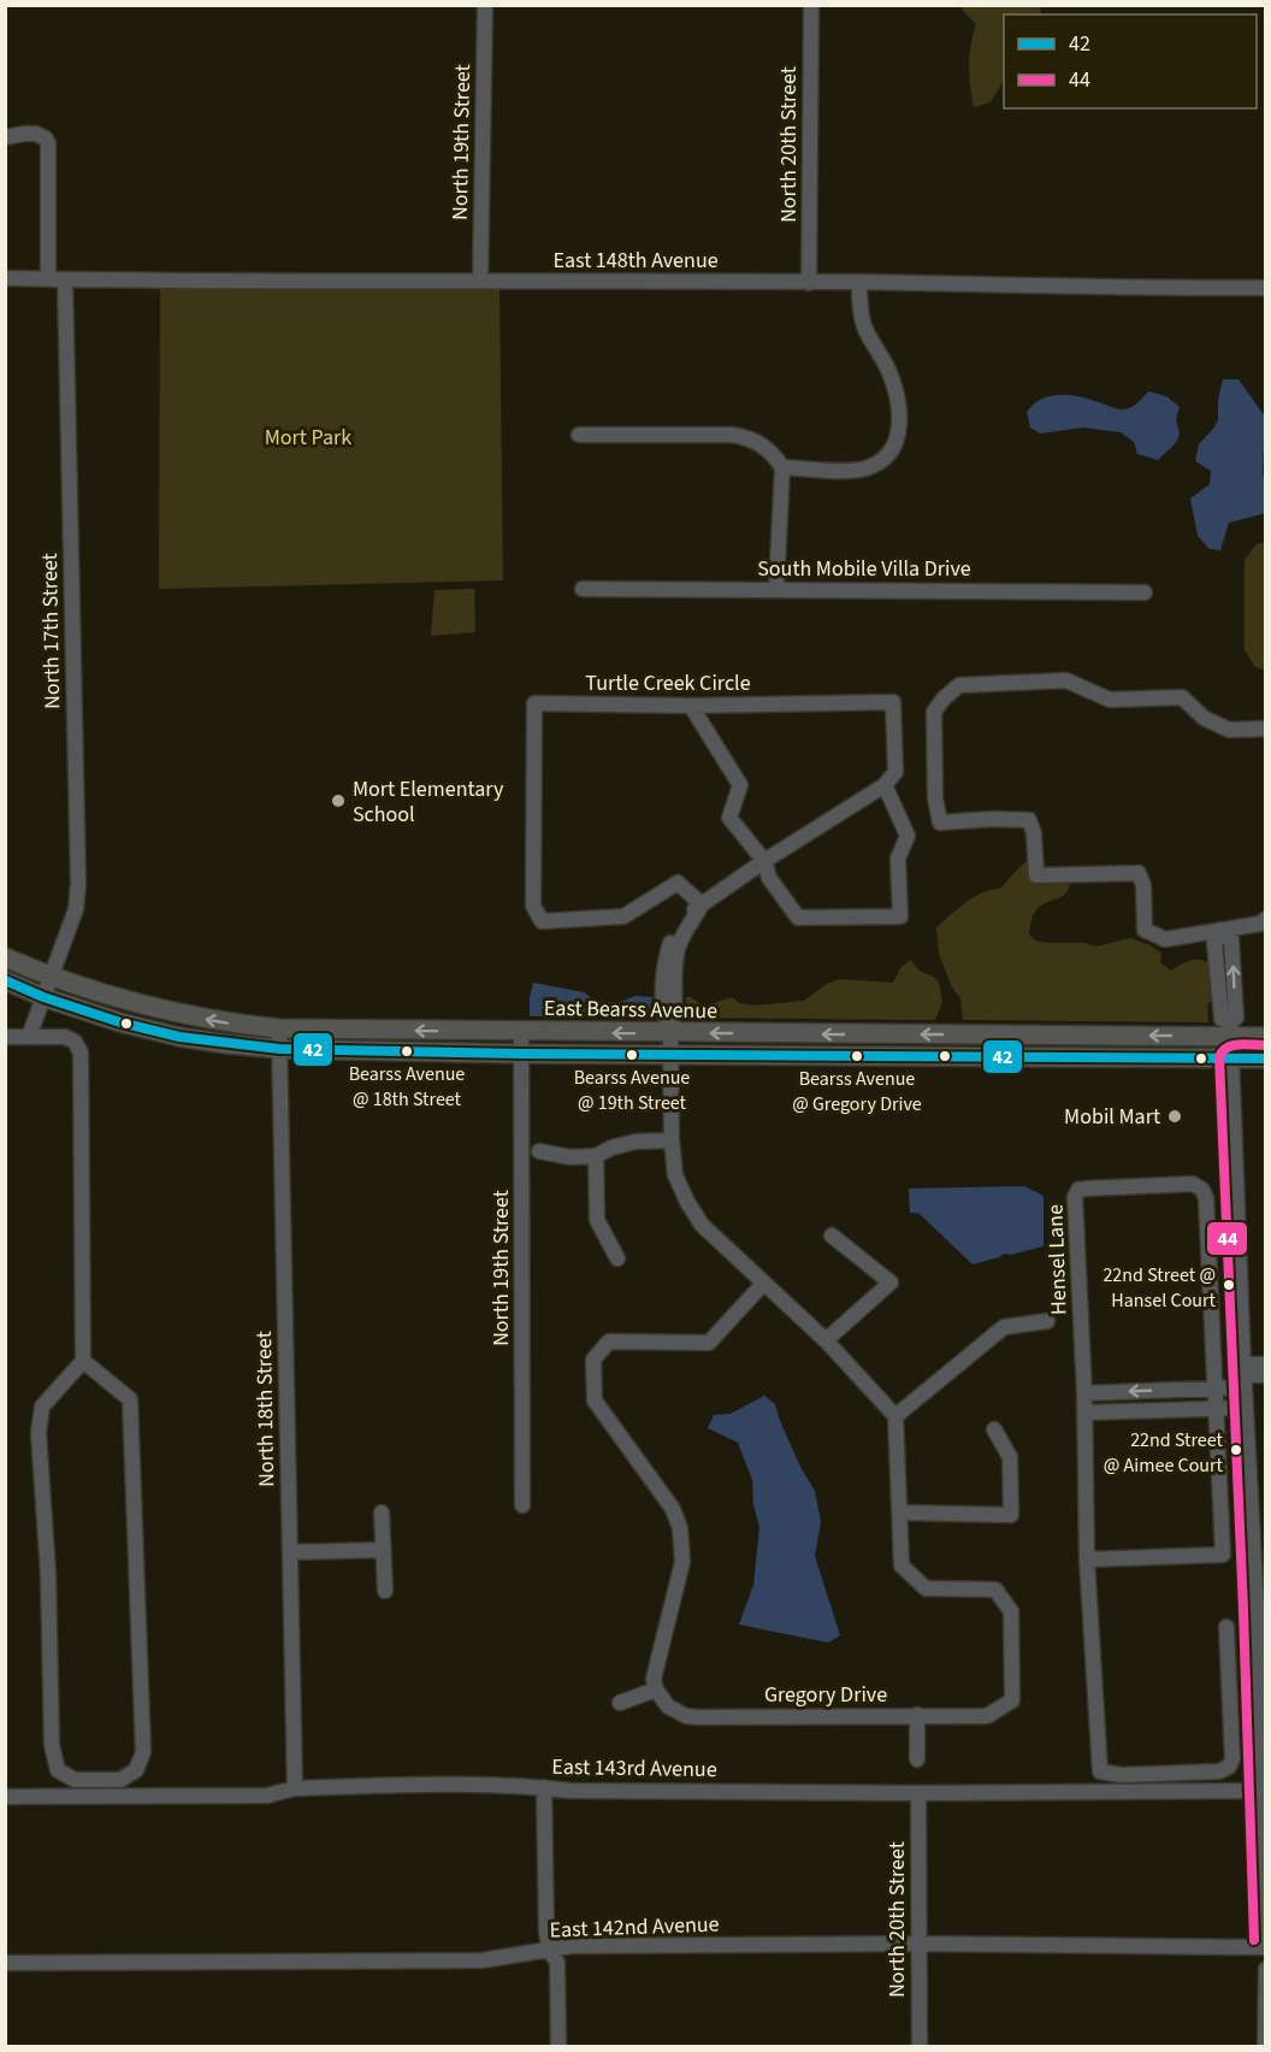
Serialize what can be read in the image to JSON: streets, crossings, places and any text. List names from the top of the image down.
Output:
{
  "streets": {
    "main road": ["East Bearss Avenue"],
    "street": [
      "North 19th Street",
      "North 20th Street",
      "East 148th Avenue",
      "South Mobile Villa Drive",
      "North 17th Street",
      "Turtle Creek Circle",
      "Hensel Lane",
      "North 18th Street",
      "Gregory Drive",
      "East 143rd Avenue",
      "East 142nd Avenue"
    ]
  },
  "crossings": [
    ["North 19th Street", "East 148th Avenue"],
    ["North 19th Street", "East Bearss Avenue"],
    ["North 20th Street", "East 148th Avenue"],
    ["North 20th Street", "East 143rd Avenue"],
    ["North 20th Street", "East 142nd Avenue"],
    ["East 148th Avenue", "North 17th Street"],
    ["North 17th Street", "East Bearss Avenue"],
    ["East Bearss Avenue", "North 18th Street"],
    ["Hensel Lane", "East 143rd Avenue"],
    ["North 18th Street", "East 143rd Avenue"]
  ],
  "parks": ["Mort Park"],
  "places": [
    "Mort Elementary School",
    "Bearss Avenue @ 18th Street",
    "Bearss Avenue @ 19th Street",
    "Bearss Avenue @ Gregory Drive",
    "Mobil Mart",
    "22nd Street @ Hansel Court",
    "22nd Street @ Aimee Court"
  ],
  "lines": ["transit line 42", "transit line 44"],
  "legend": ["42", "44"]
}
